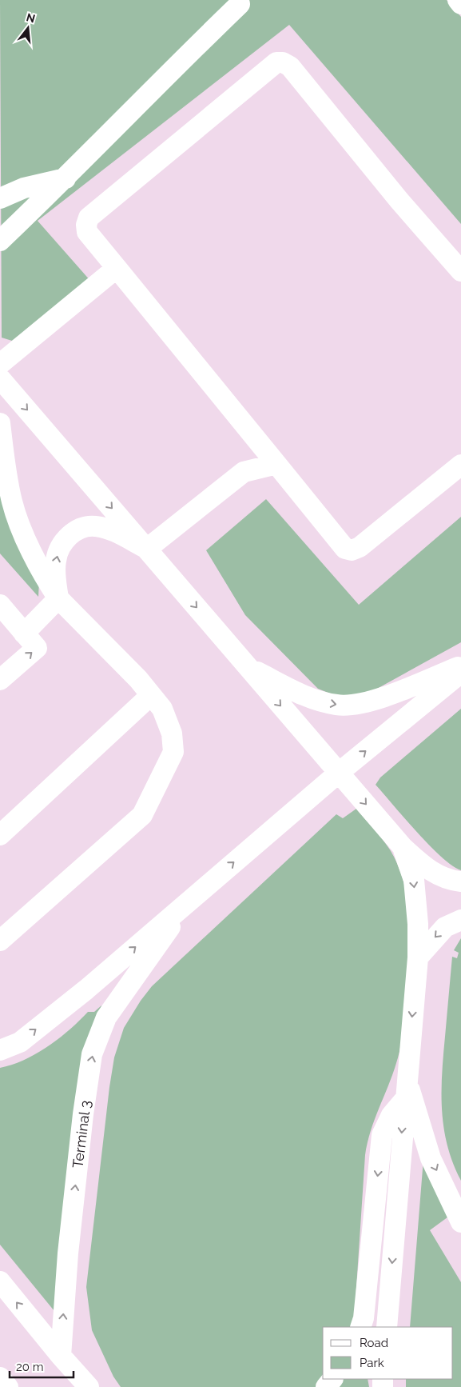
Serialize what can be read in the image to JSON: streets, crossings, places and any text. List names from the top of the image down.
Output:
{
  "streets": {
    "street": ["Terminal 3"]
  },
  "one_way": ["Terminal 3"],
  "legend": ["Road", "Park"],
  "scale_bar": "20 m",
  "north": "top"
}
